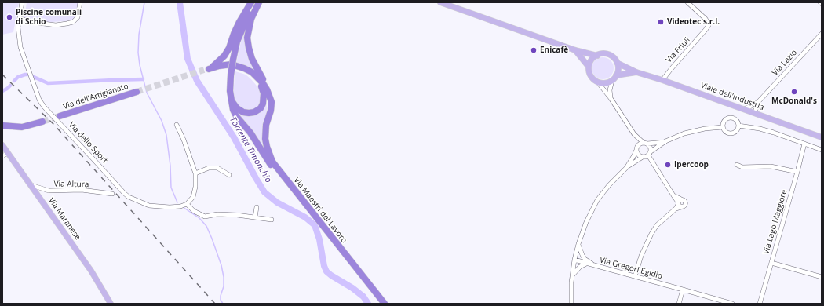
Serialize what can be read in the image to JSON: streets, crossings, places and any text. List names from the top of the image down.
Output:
{
  "streets": {
    "highway": ["Via dell'Artigianato", "Via Maestri del Lavoro"],
    "main road": ["Viale dell'Industria", "Via Maranese"],
    "street": [
      "Via Friuli",
      "Via Lazio",
      "Via dello Sport",
      "Via Altura",
      "Via Lago Maggiore",
      "Via Gregori Egidio"
    ]
  },
  "crossings": [
    ["Via Friuli", "Viale dell'Industria"],
    ["Via Altura", "Via Maranese"]
  ],
  "water": ["Torrente Timonchio"],
  "places": [
    "Piscine comunali di Schio",
    "Videotec s.r.l.",
    "Enicafè",
    "McDonald's",
    "Ipercoop"
  ]
}
